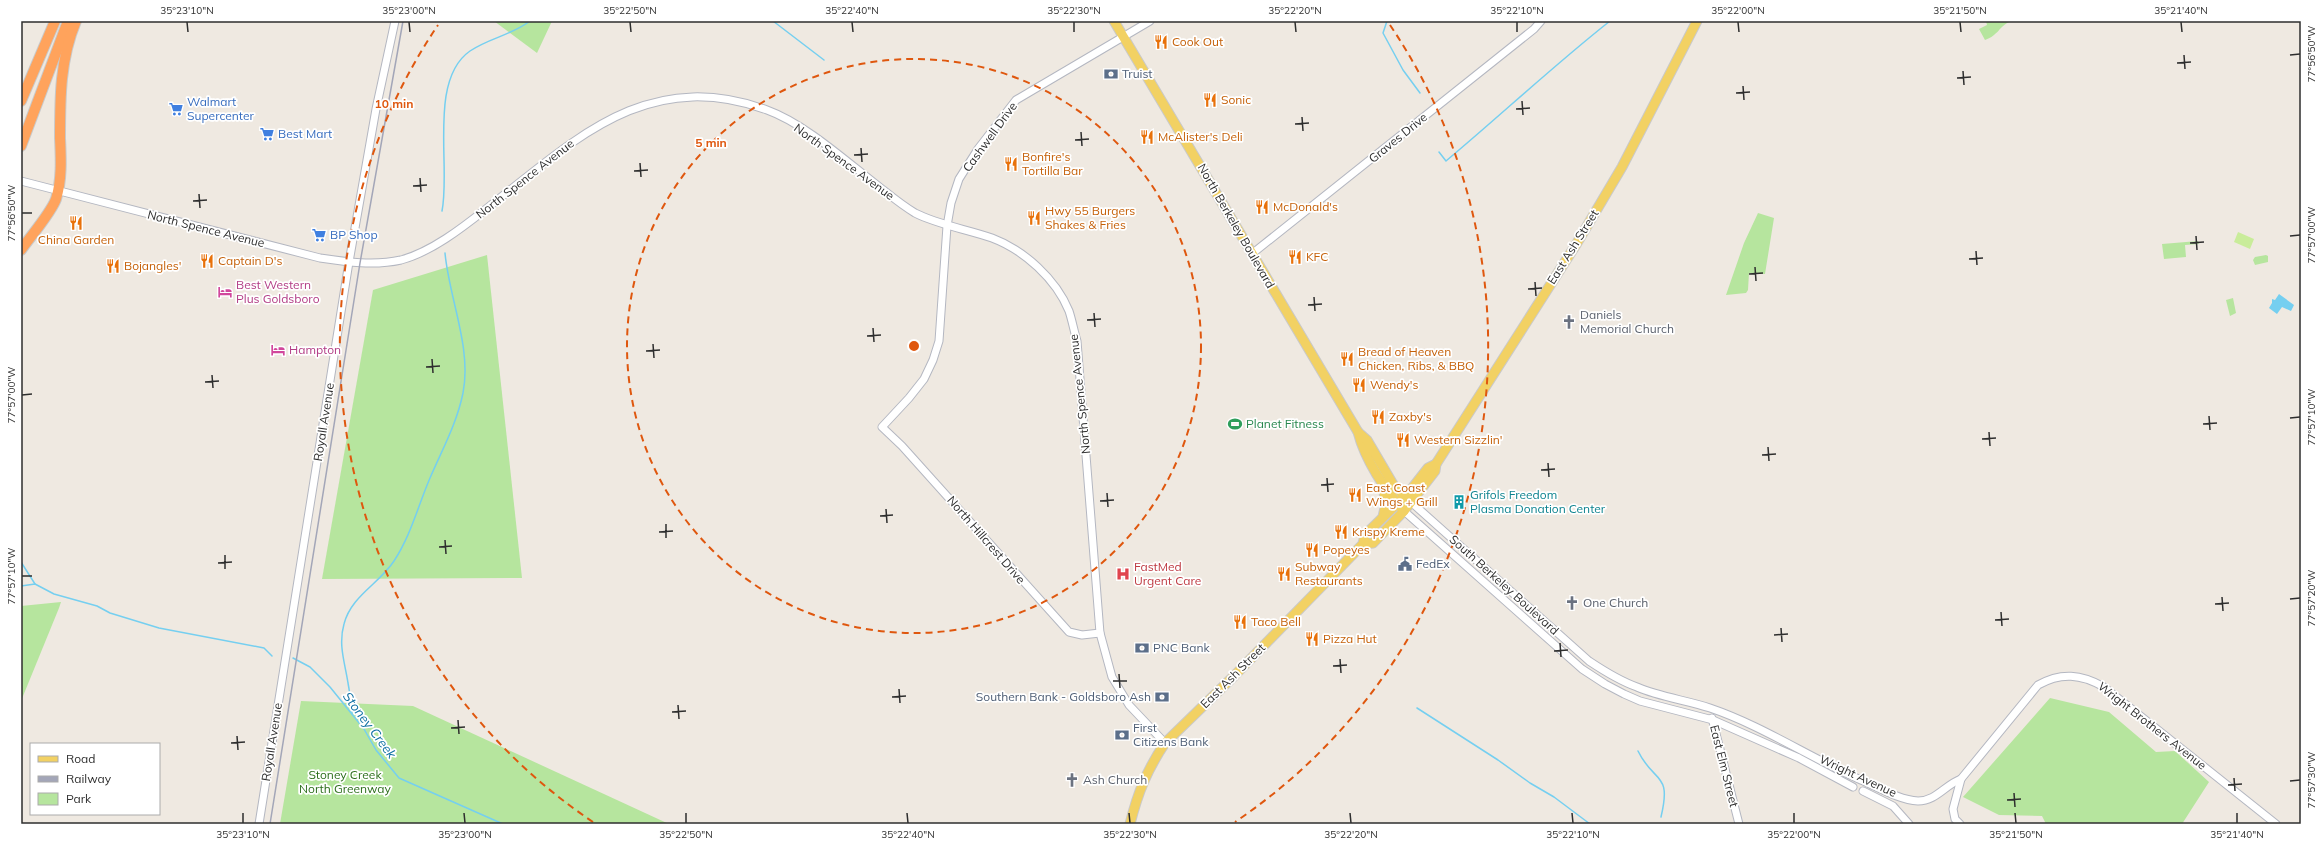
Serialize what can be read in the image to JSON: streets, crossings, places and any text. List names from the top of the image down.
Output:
{
  "streets": {
    "main road": ["North Berkeley Boulevard", "East Ash Street"],
    "street": [
      "Cashwell Drive",
      "Graves Drive",
      "North Spence Avenue",
      "Royall Avenue",
      "North Hillcrest Drive",
      "South Berkeley Boulevard",
      "Wright Brothers Avenue",
      "East Elm Street",
      "Wright Avenue"
    ]
  },
  "crossings": [
    ["Cashwell Drive", "North Spence Avenue"],
    ["Cashwell Drive", "North Berkeley Boulevard"],
    ["Cashwell Drive", "North Hillcrest Drive"],
    ["Graves Drive", "North Berkeley Boulevard"],
    ["North Spence Avenue", "East Ash Street"],
    ["North Spence Avenue", "Royall Avenue"],
    ["North Spence Avenue", "North Hillcrest Drive"],
    ["North Berkeley Boulevard", "East Ash Street"],
    ["North Berkeley Boulevard", "South Berkeley Boulevard"],
    ["East Ash Street", "South Berkeley Boulevard"],
    ["South Berkeley Boulevard", "East Elm Street"],
    ["South Berkeley Boulevard", "Wright Avenue"],
    ["Wright Brothers Avenue", "Wright Avenue"],
    ["East Elm Street", "Wright Avenue"]
  ],
  "water": ["Stoney Creek"],
  "parks": ["Stoney Creek North Greenway"],
  "places": {
    "restaurant": [
      "Cook Out",
      "Sonic",
      "McAlister's Deli",
      "Bonfire's Tortilla Bar",
      "McDonald's",
      "Hwy 55 Burgers Shakes & Fries",
      "China Garden",
      "KFC",
      "Captain D's",
      "Bojangles'",
      "Bread of Heaven Chicken, Ribs, & BBQ",
      "Wendy's",
      "Zaxby's",
      "Western Sizzlin'",
      "East Coast Wings + Grill",
      "Krispy Kreme",
      "Popeyes",
      "Subway Restaurants",
      "Taco Bell",
      "Pizza Hut"
    ],
    "bank": [
      "Truist",
      "PNC Bank",
      "Southern Bank - Goldsboro Ash",
      "First Citizens Bank"
    ],
    "supermarket": ["Walmart Supercenter", "Best Mart", "BP Shop"],
    "hotel": ["Best Western Plus Goldsboro", "Hampton"],
    "church": ["Daniels Memorial Church", "One Church", "Ash Church"],
    "sports": ["Planet Fitness"],
    "building": ["Grifols Freedom Plasma Donation Center"],
    "public building": ["FedEx"],
    "hospital": ["FastMed Urgent Care"]
  },
  "legend": ["Road", "Railway", "Park"],
  "coordinates": [
    "35°23'10\"N",
    "35°23'00\"N",
    "35°22'50\"N",
    "35°22'40\"N",
    "35°22'30\"N",
    "35°22'20\"N",
    "35°22'10\"N",
    "35°22'00\"N",
    "35°21'50\"N",
    "35°21'40\"N",
    "77°56'50\"W",
    "77°57'00\"W",
    "77°57'10\"W",
    "77°57'20\"W",
    "77°57'30\"W"
  ],
  "rings": ["10 min", "5 min"]
}
